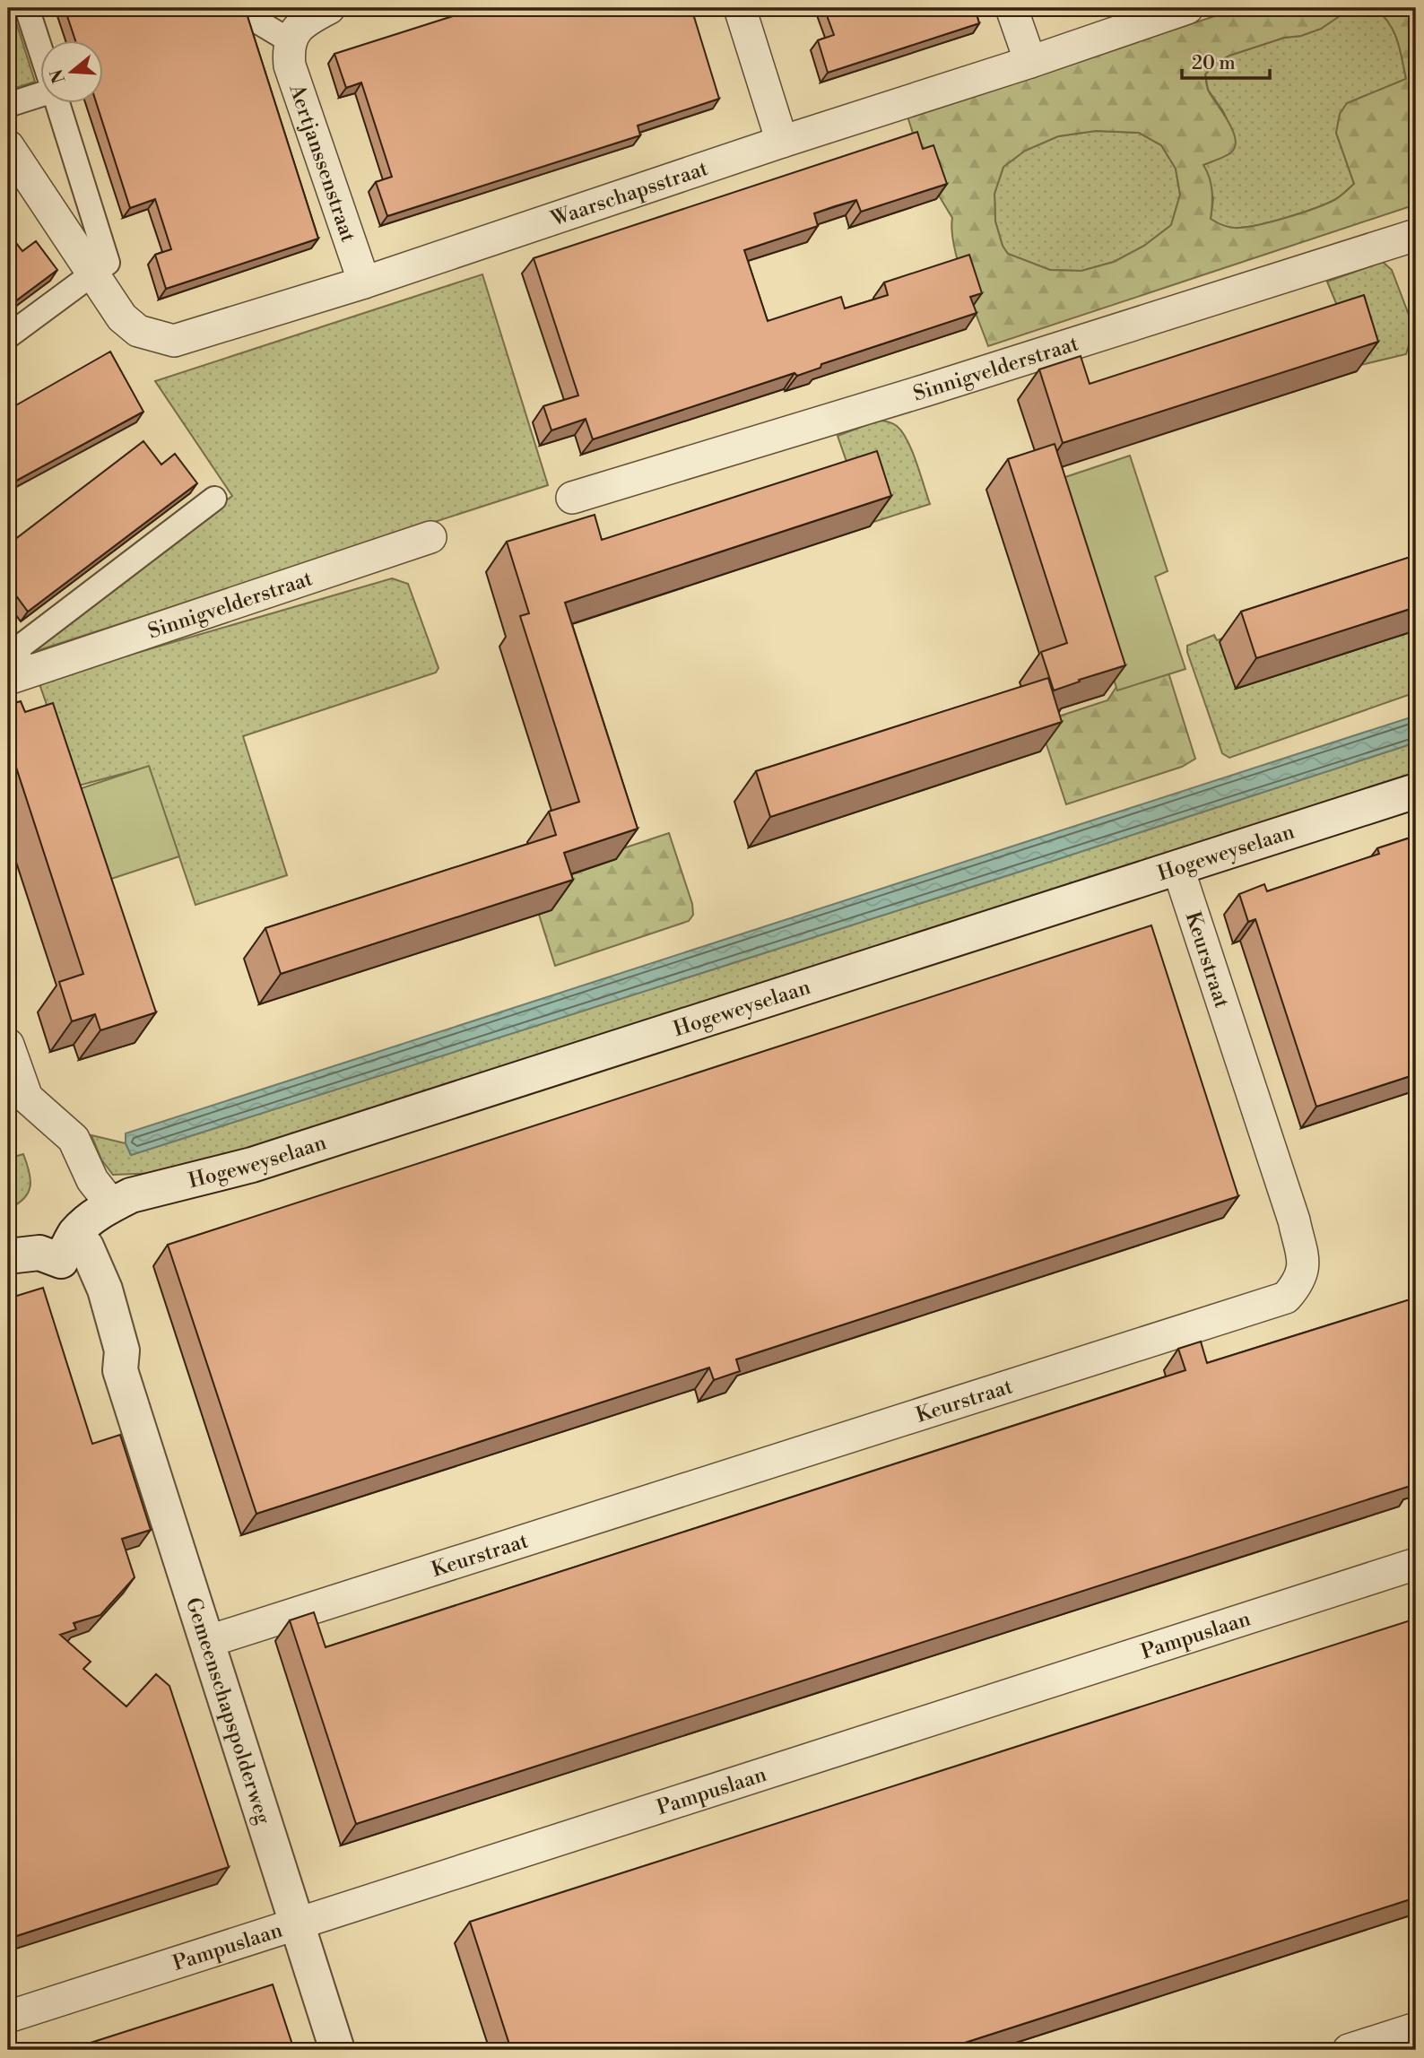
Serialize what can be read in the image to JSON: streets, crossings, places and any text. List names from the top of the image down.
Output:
{
  "streets": {
    "main road": ["Hogeweyselaan", "Gemeenschapspolderweg"],
    "street": [
      "Aertjanssenstraat",
      "Waarschapsstraat",
      "Sinnigvelderstraat",
      "Keurstraat",
      "Pampuslaan"
    ]
  },
  "crossings": [
    ["Aertjanssenstraat", "Waarschapsstraat"],
    ["Hogeweyselaan", "Keurstraat"],
    ["Hogeweyselaan", "Gemeenschapspolderweg"],
    ["Keurstraat", "Gemeenschapspolderweg"],
    ["Pampuslaan", "Gemeenschapspolderweg"]
  ],
  "scale_bar": "20 m",
  "north": "left"
}
